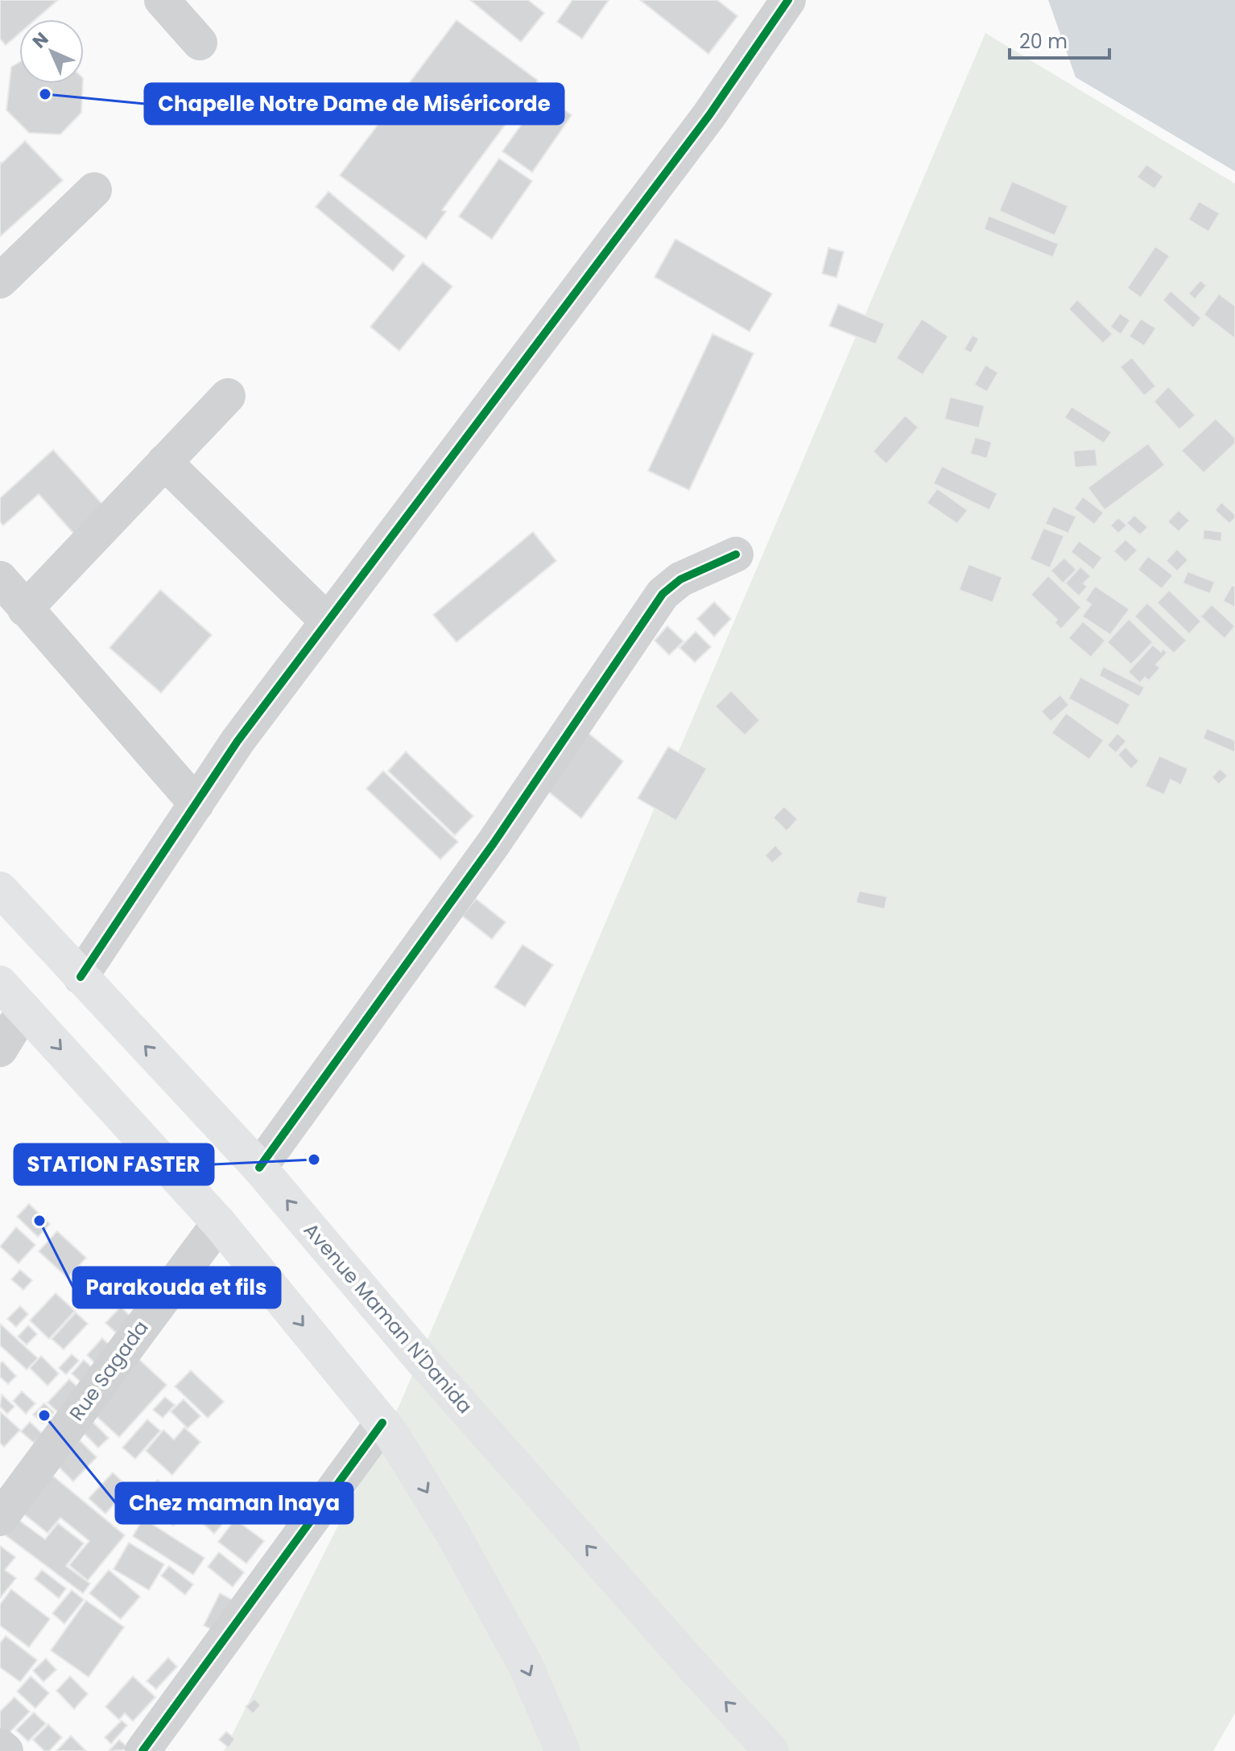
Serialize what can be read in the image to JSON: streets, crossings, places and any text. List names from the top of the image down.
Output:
{
  "streets": {
    "highway": ["Avenue Maman N'Danida"],
    "street": ["Rue Sagada"]
  },
  "places": [
    "Chapelle Notre Dame de Miséricorde",
    "STATION FASTER",
    "Parakouda et fils",
    "Chez maman Inaya"
  ],
  "scale_bar": "20 m",
  "north": "top left"
}
